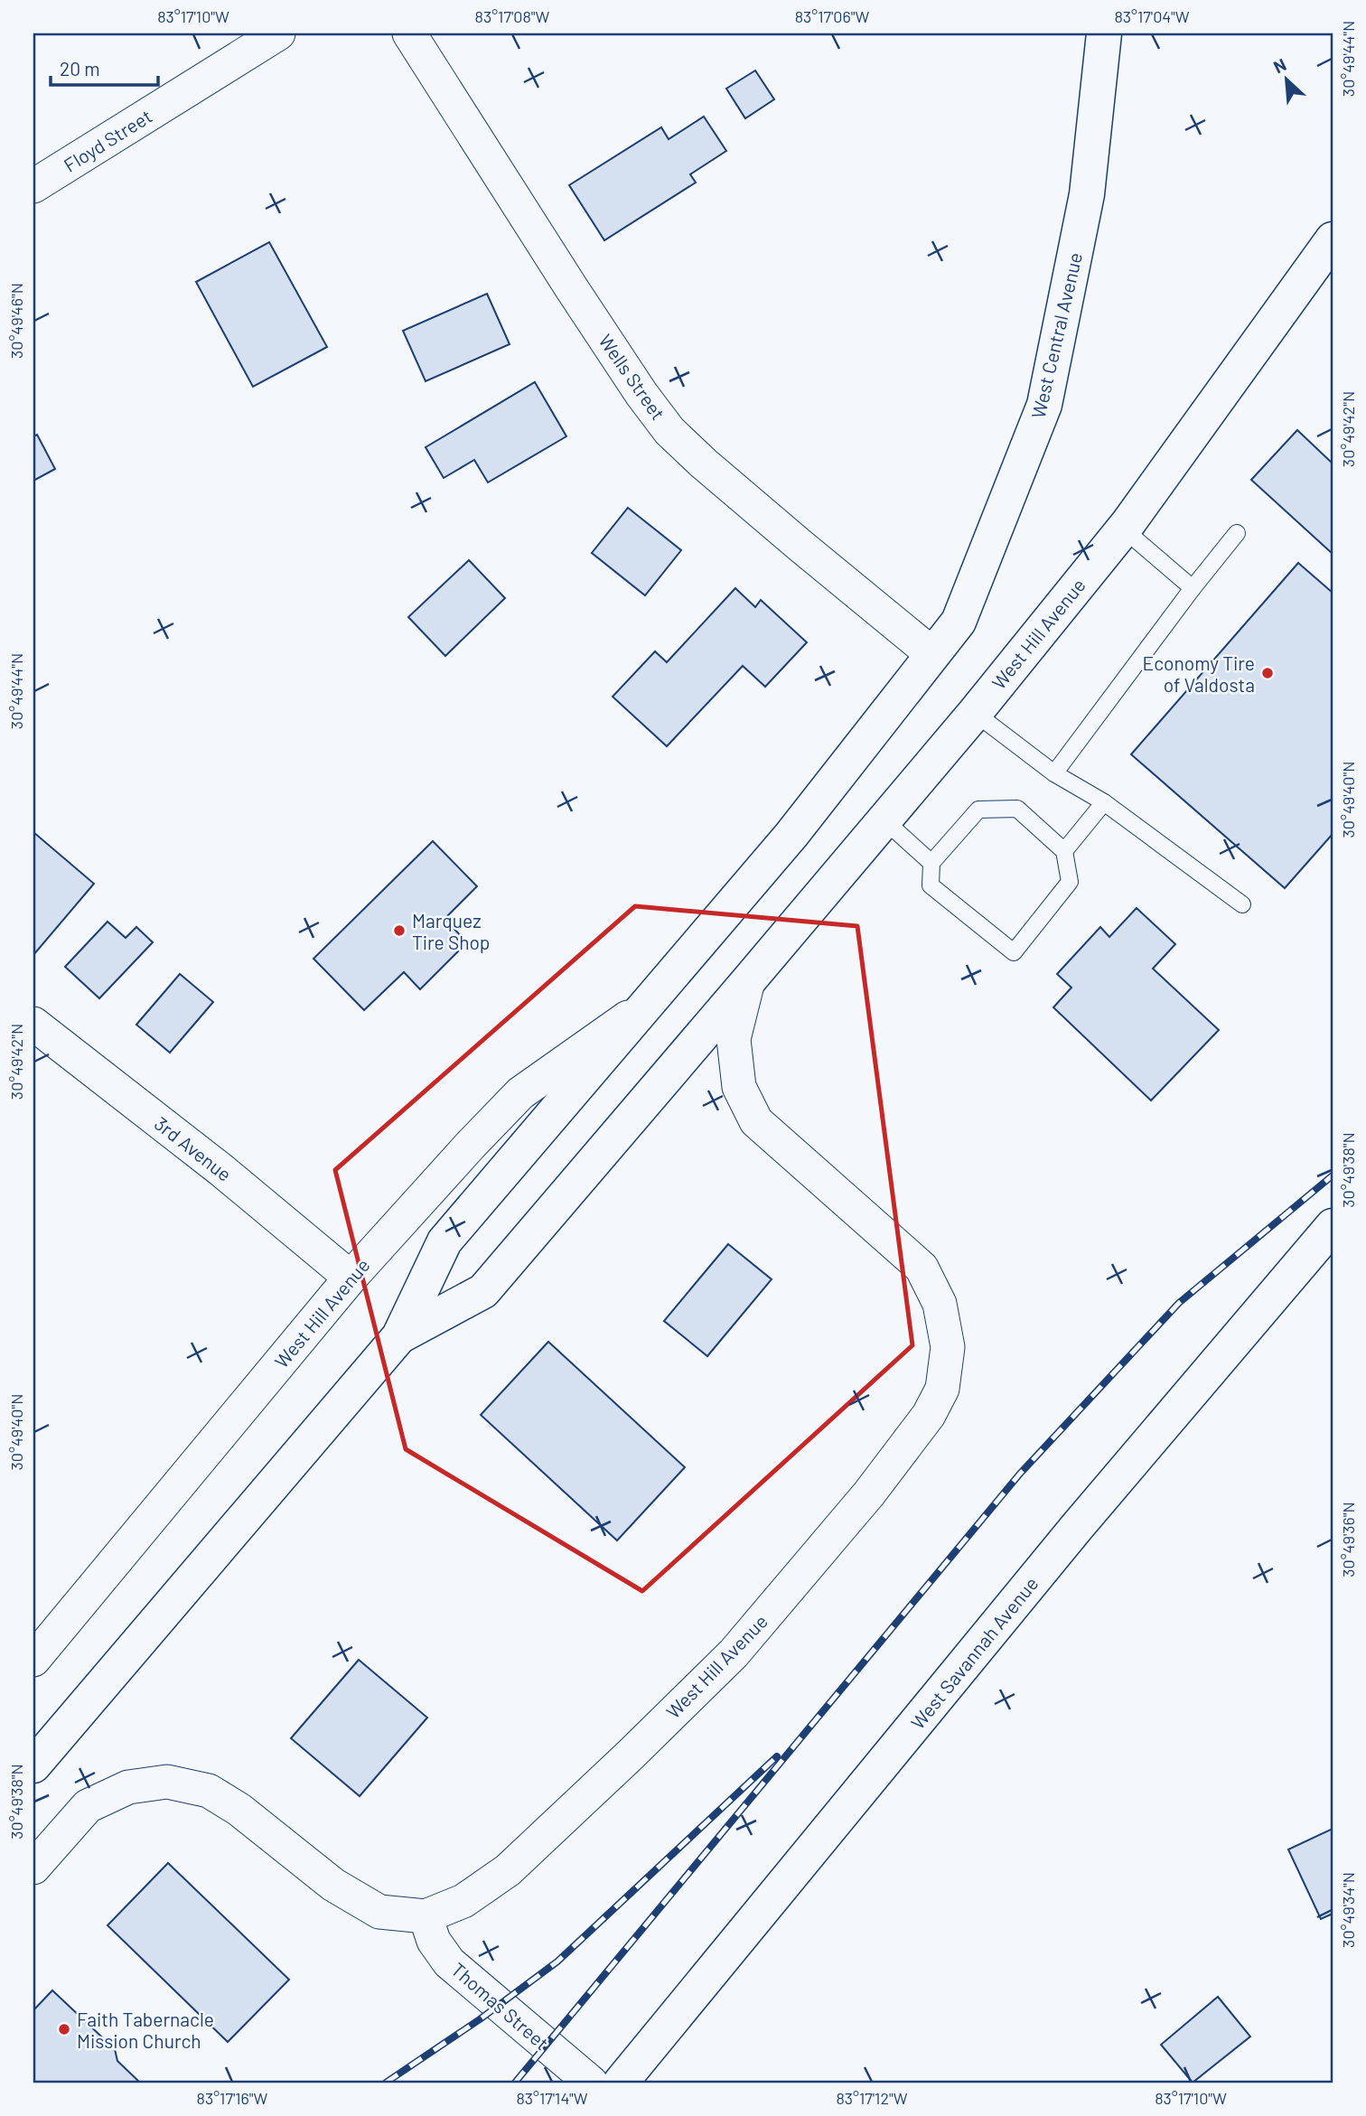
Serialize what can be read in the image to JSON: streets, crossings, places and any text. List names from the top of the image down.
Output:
{
  "streets": {
    "main road": ["West Central Avenue", "West Hill Avenue", "West Savannah Avenue"],
    "street": [
      "Floyd Street",
      "Wells Street",
      "3rd Avenue",
      "Thomas Street"
    ]
  },
  "crossings": [
    ["West Central Avenue", "Wells Street"],
    ["West Central Avenue", "West Hill Avenue"],
    ["Wells Street", "West Hill Avenue"],
    ["West Hill Avenue", "3rd Avenue"],
    ["West Hill Avenue", "Thomas Street"]
  ],
  "places": ["Economy Tire of Valdosta", "Marquez Tire Shop", "Faith Tabernacle Mission Church"],
  "scale_bar": "20 m",
  "north": "top left",
  "coordinates": [
    "83°17'10\"W",
    "83°17'08\"W",
    "83°17'06\"W",
    "83°17'04\"W",
    "30°49'44\"N",
    "30°49'46\"N",
    "30°49'42\"N",
    "30°49'40\"N",
    "30°49'38\"N",
    "30°49'36\"N",
    "30°49'34\"N",
    "83°17'16\"W",
    "83°17'14\"W",
    "83°17'12\"W"
  ]
}
